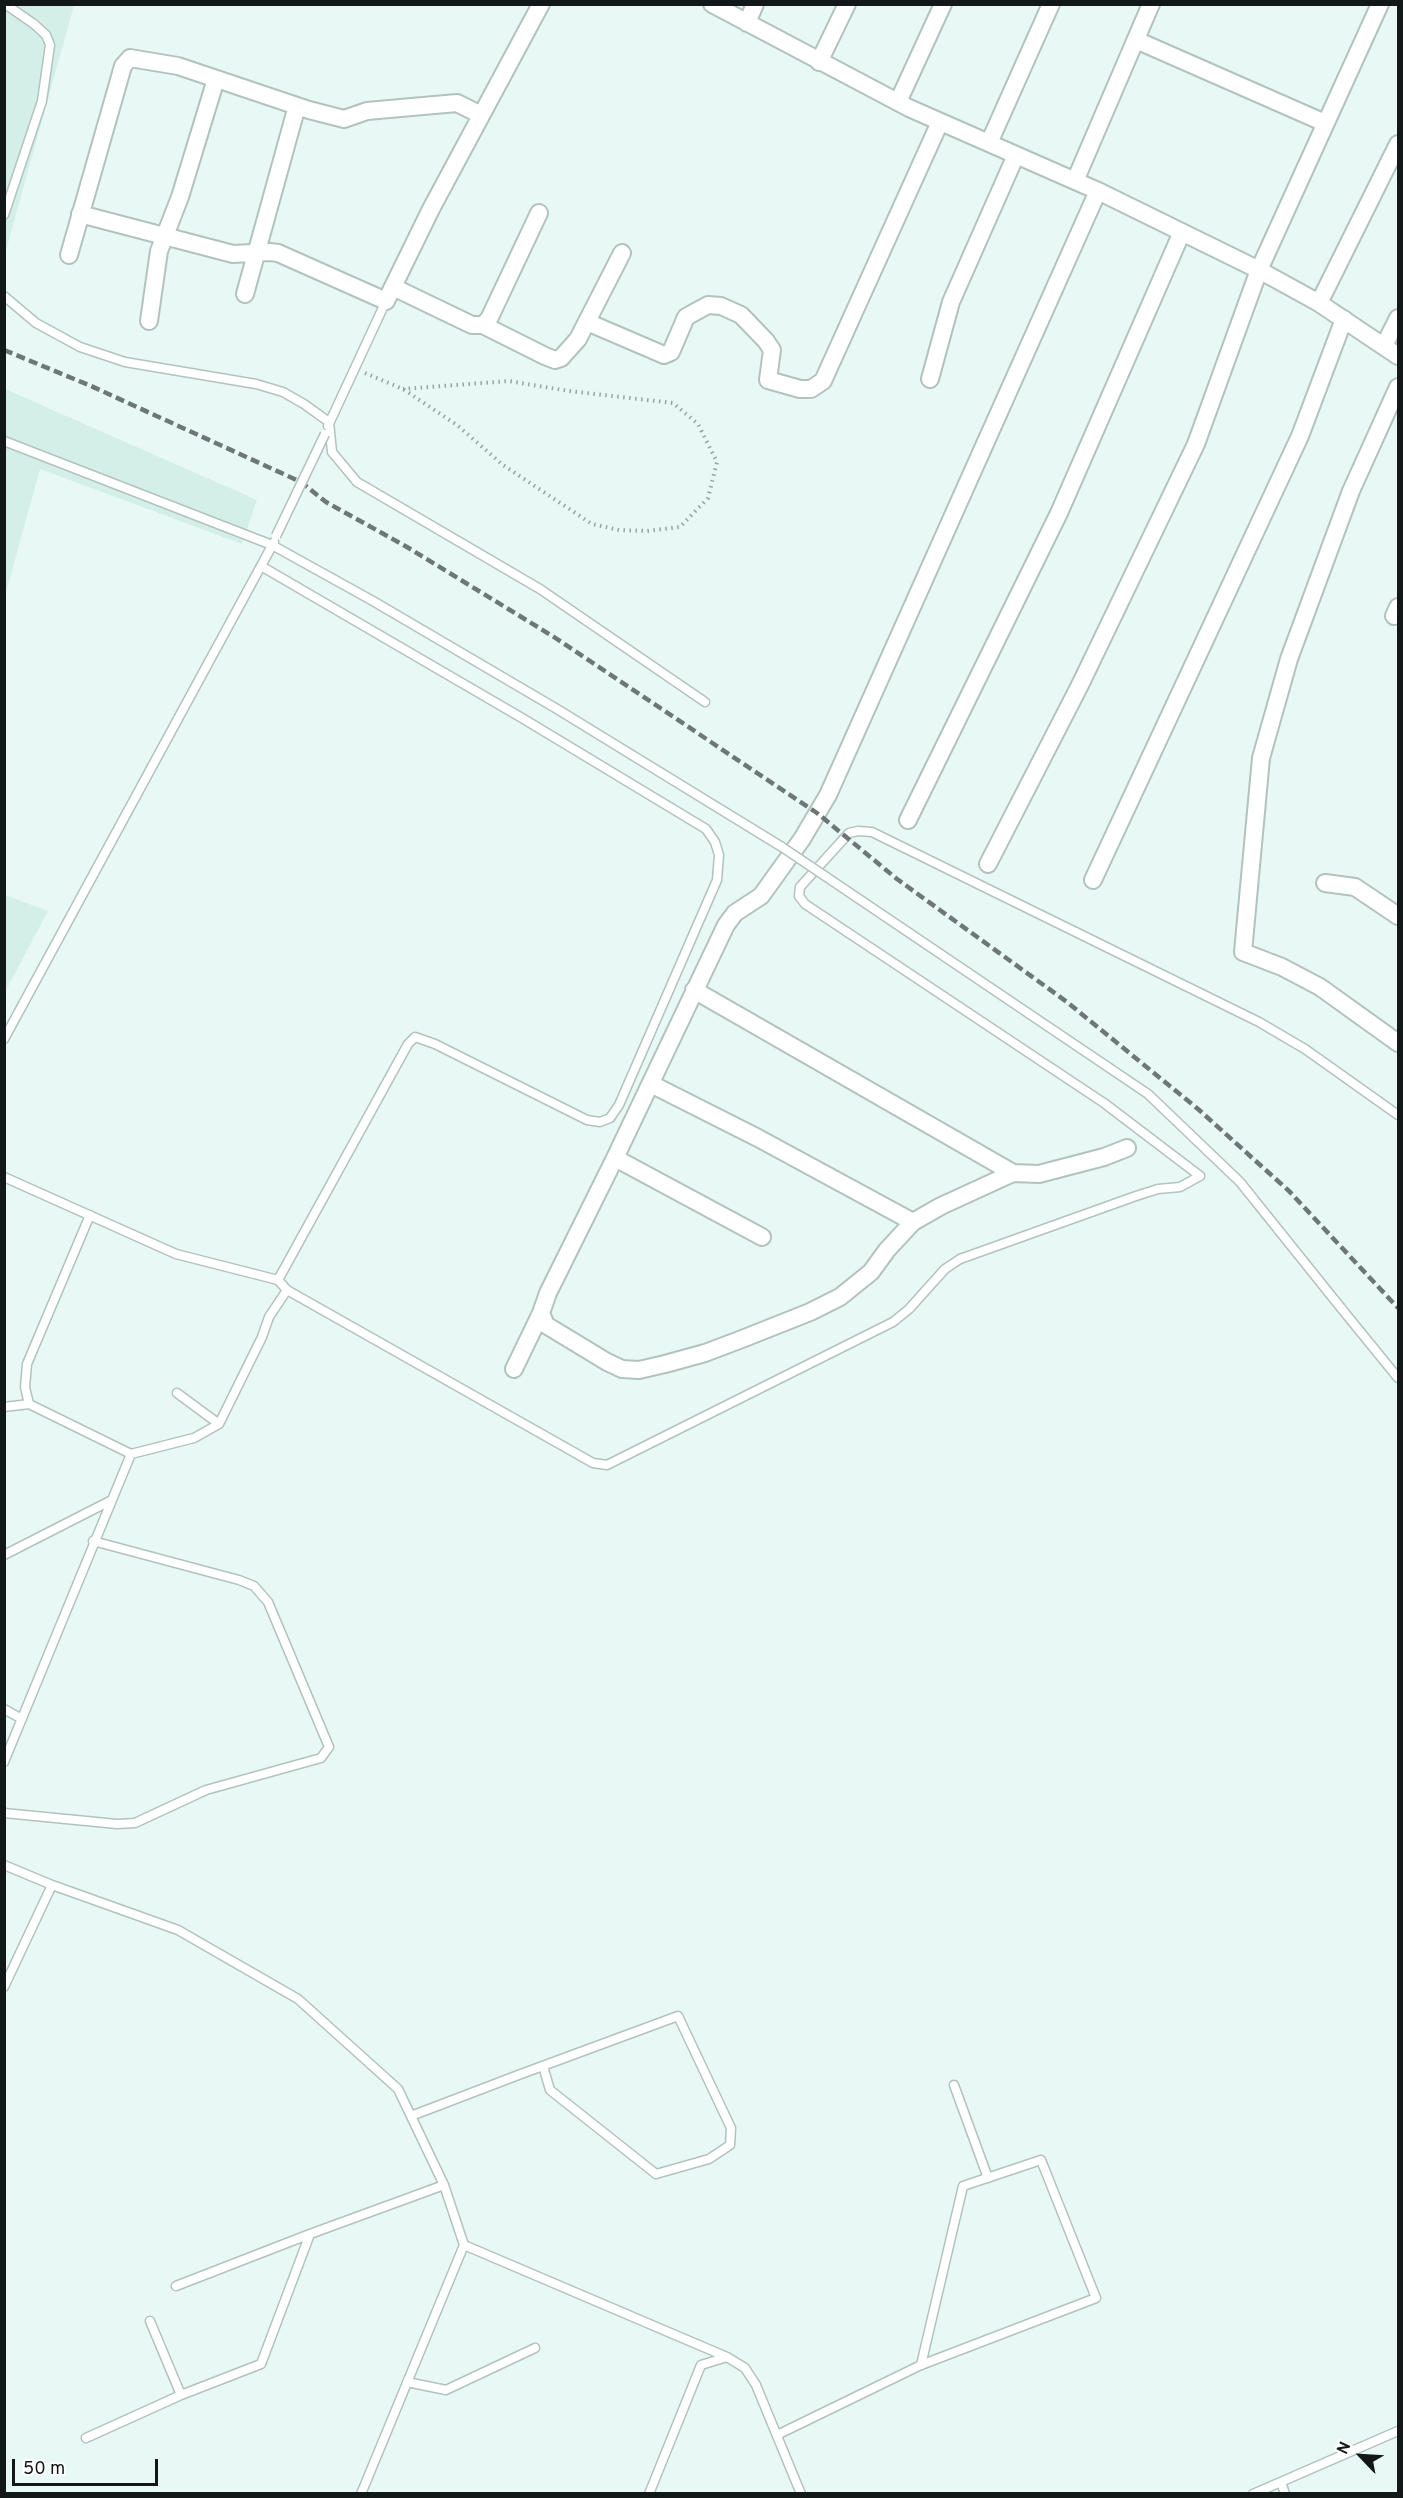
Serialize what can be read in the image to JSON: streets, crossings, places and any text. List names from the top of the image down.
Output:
{
  "scale_bar": "50 m",
  "north": "top left"
}
